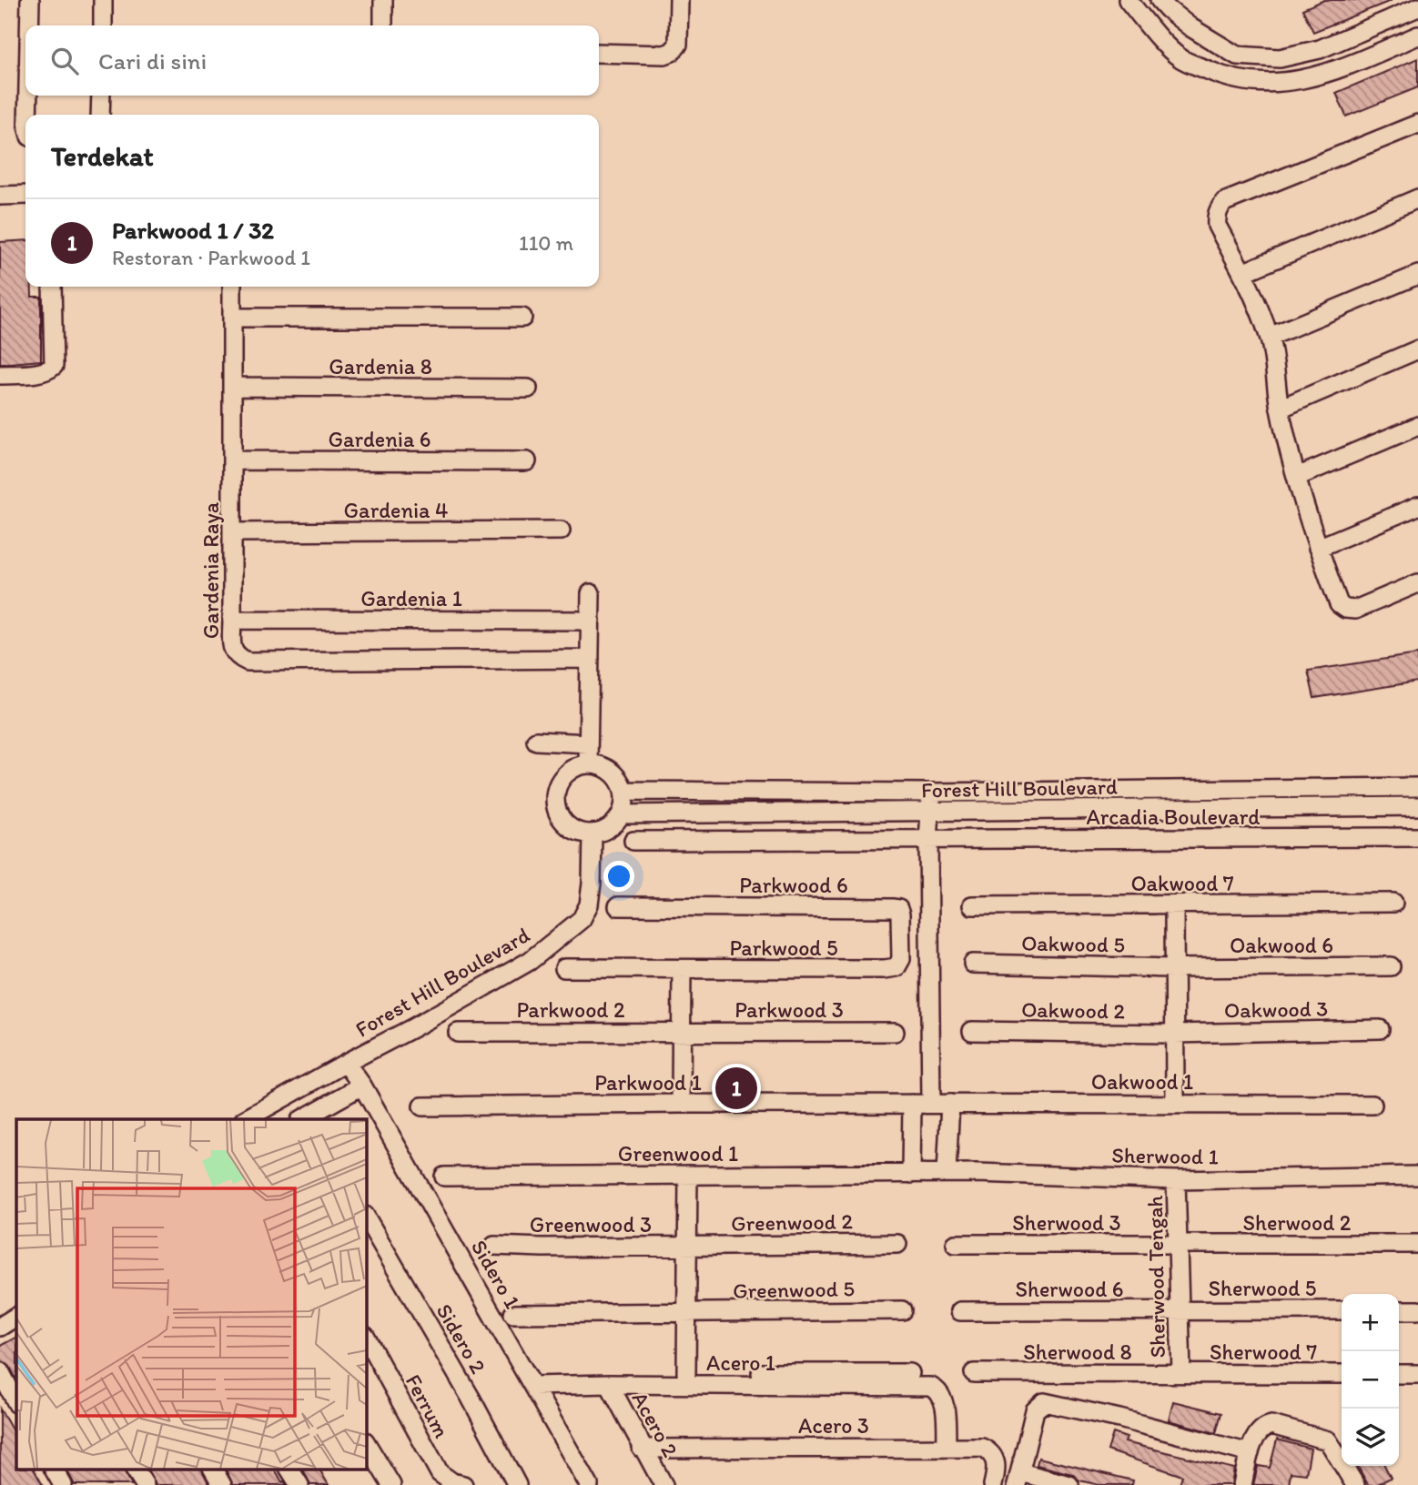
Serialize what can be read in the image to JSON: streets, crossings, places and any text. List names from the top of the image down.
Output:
{
  "streets": {
    "street": [
      "Gardenia 8",
      "Gardenia 6",
      "Gardenia 4",
      "Gardenia Raya",
      "Gardenia 1",
      "Forest Hill Boulevard",
      "Arcadia Boulevard",
      "Oakwood 7",
      "Parkwood 6",
      "Oakwood 5",
      "Oakwood 6",
      "Parkwood 5",
      "Parkwood 2",
      "Parkwood 3",
      "Oakwood 3",
      "Oakwood 2",
      "Oakwood 1",
      "Parkwood 1",
      "Greenwood 1",
      "Sherwood 1",
      "Greenwood 2",
      "Sherwood 3",
      "Sherwood 2",
      "Greenwood 3",
      "Sidero 1",
      "Sherwood Tengah",
      "Sherwood 5",
      "Sherwood 6",
      "Greenwood 5",
      "Sidero 2",
      "Sherwood 8",
      "Sherwood 7",
      "Acero 1",
      "Ferrum",
      "Acero 2",
      "Acero 3"
    ]
  },
  "crossings": [
    ["Gardenia 8", "Gardenia Raya"],
    ["Gardenia 6", "Gardenia Raya"],
    ["Gardenia 4", "Gardenia Raya"],
    ["Gardenia Raya", "Gardenia 1"],
    ["Forest Hill Boulevard", "Sidero 1"],
    ["Parkwood 6", "Parkwood 5"],
    ["Oakwood 5", "Oakwood 6"],
    ["Parkwood 2", "Parkwood 3"],
    ["Oakwood 3", "Oakwood 2"],
    ["Oakwood 1", "Parkwood 1"],
    ["Greenwood 1", "Sherwood 1"],
    ["Sherwood 1", "Sherwood Tengah"],
    ["Greenwood 2", "Greenwood 3"],
    ["Sherwood 3", "Sherwood 2"],
    ["Sherwood 3", "Sherwood Tengah"],
    ["Sherwood 2", "Sherwood Tengah"],
    ["Sidero 1", "Acero 1"],
    ["Sherwood Tengah", "Sherwood 5"],
    ["Sherwood Tengah", "Sherwood 6"],
    ["Sherwood Tengah", "Sherwood 8"],
    ["Sherwood Tengah", "Sherwood 7"],
    ["Sherwood 5", "Sherwood 6"],
    ["Sherwood 8", "Sherwood 7"],
    ["Acero 1", "Acero 2"],
    ["Acero 1", "Acero 3"],
    ["Acero 2", "Acero 3"]
  ],
  "page": {
    "search": "Cari di sini",
    "heading": "Terdekat",
    "list": [
      {
        "mark": "1",
        "name": "Parkwood 1 / 32",
        "note": "Restoran · Parkwood 1",
        "value": "110 m"
      }
    ],
    "pins": "1",
    "map_buttons": ["+", "−"]
  }
}
